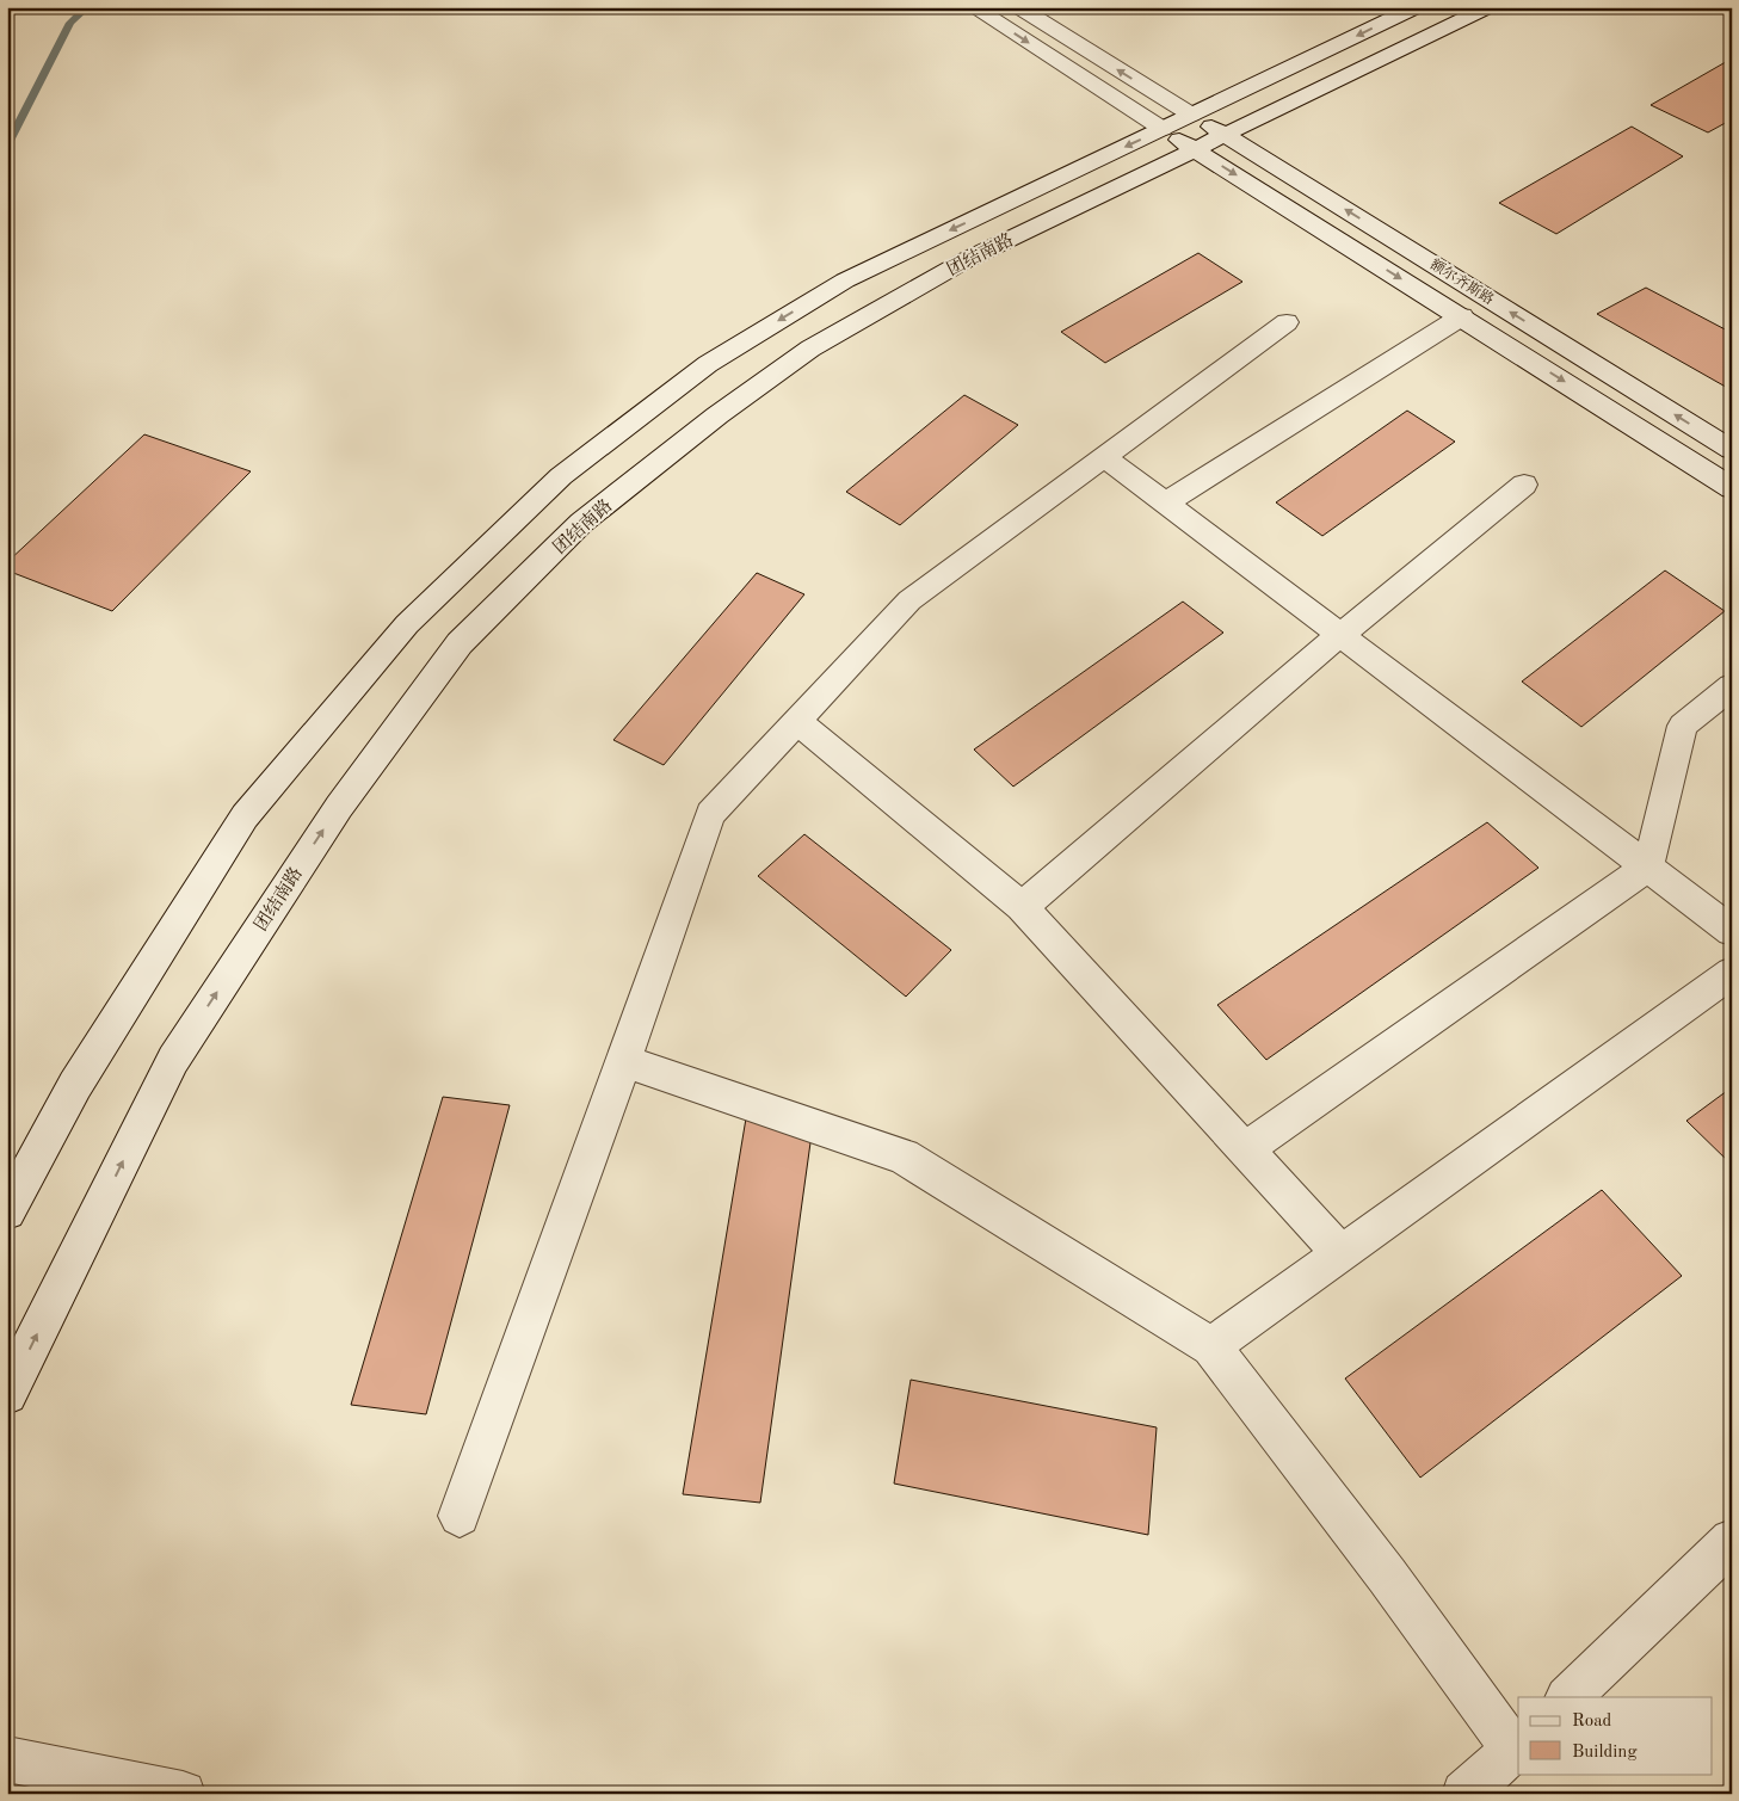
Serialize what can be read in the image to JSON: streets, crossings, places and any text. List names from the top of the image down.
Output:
{
  "streets": {
    "street": ["团结南路", "额尔齐斯路"]
  },
  "crossings": [
    ["团结南路", "额尔齐斯路"]
  ],
  "legend": ["Road", "Building"]
}
